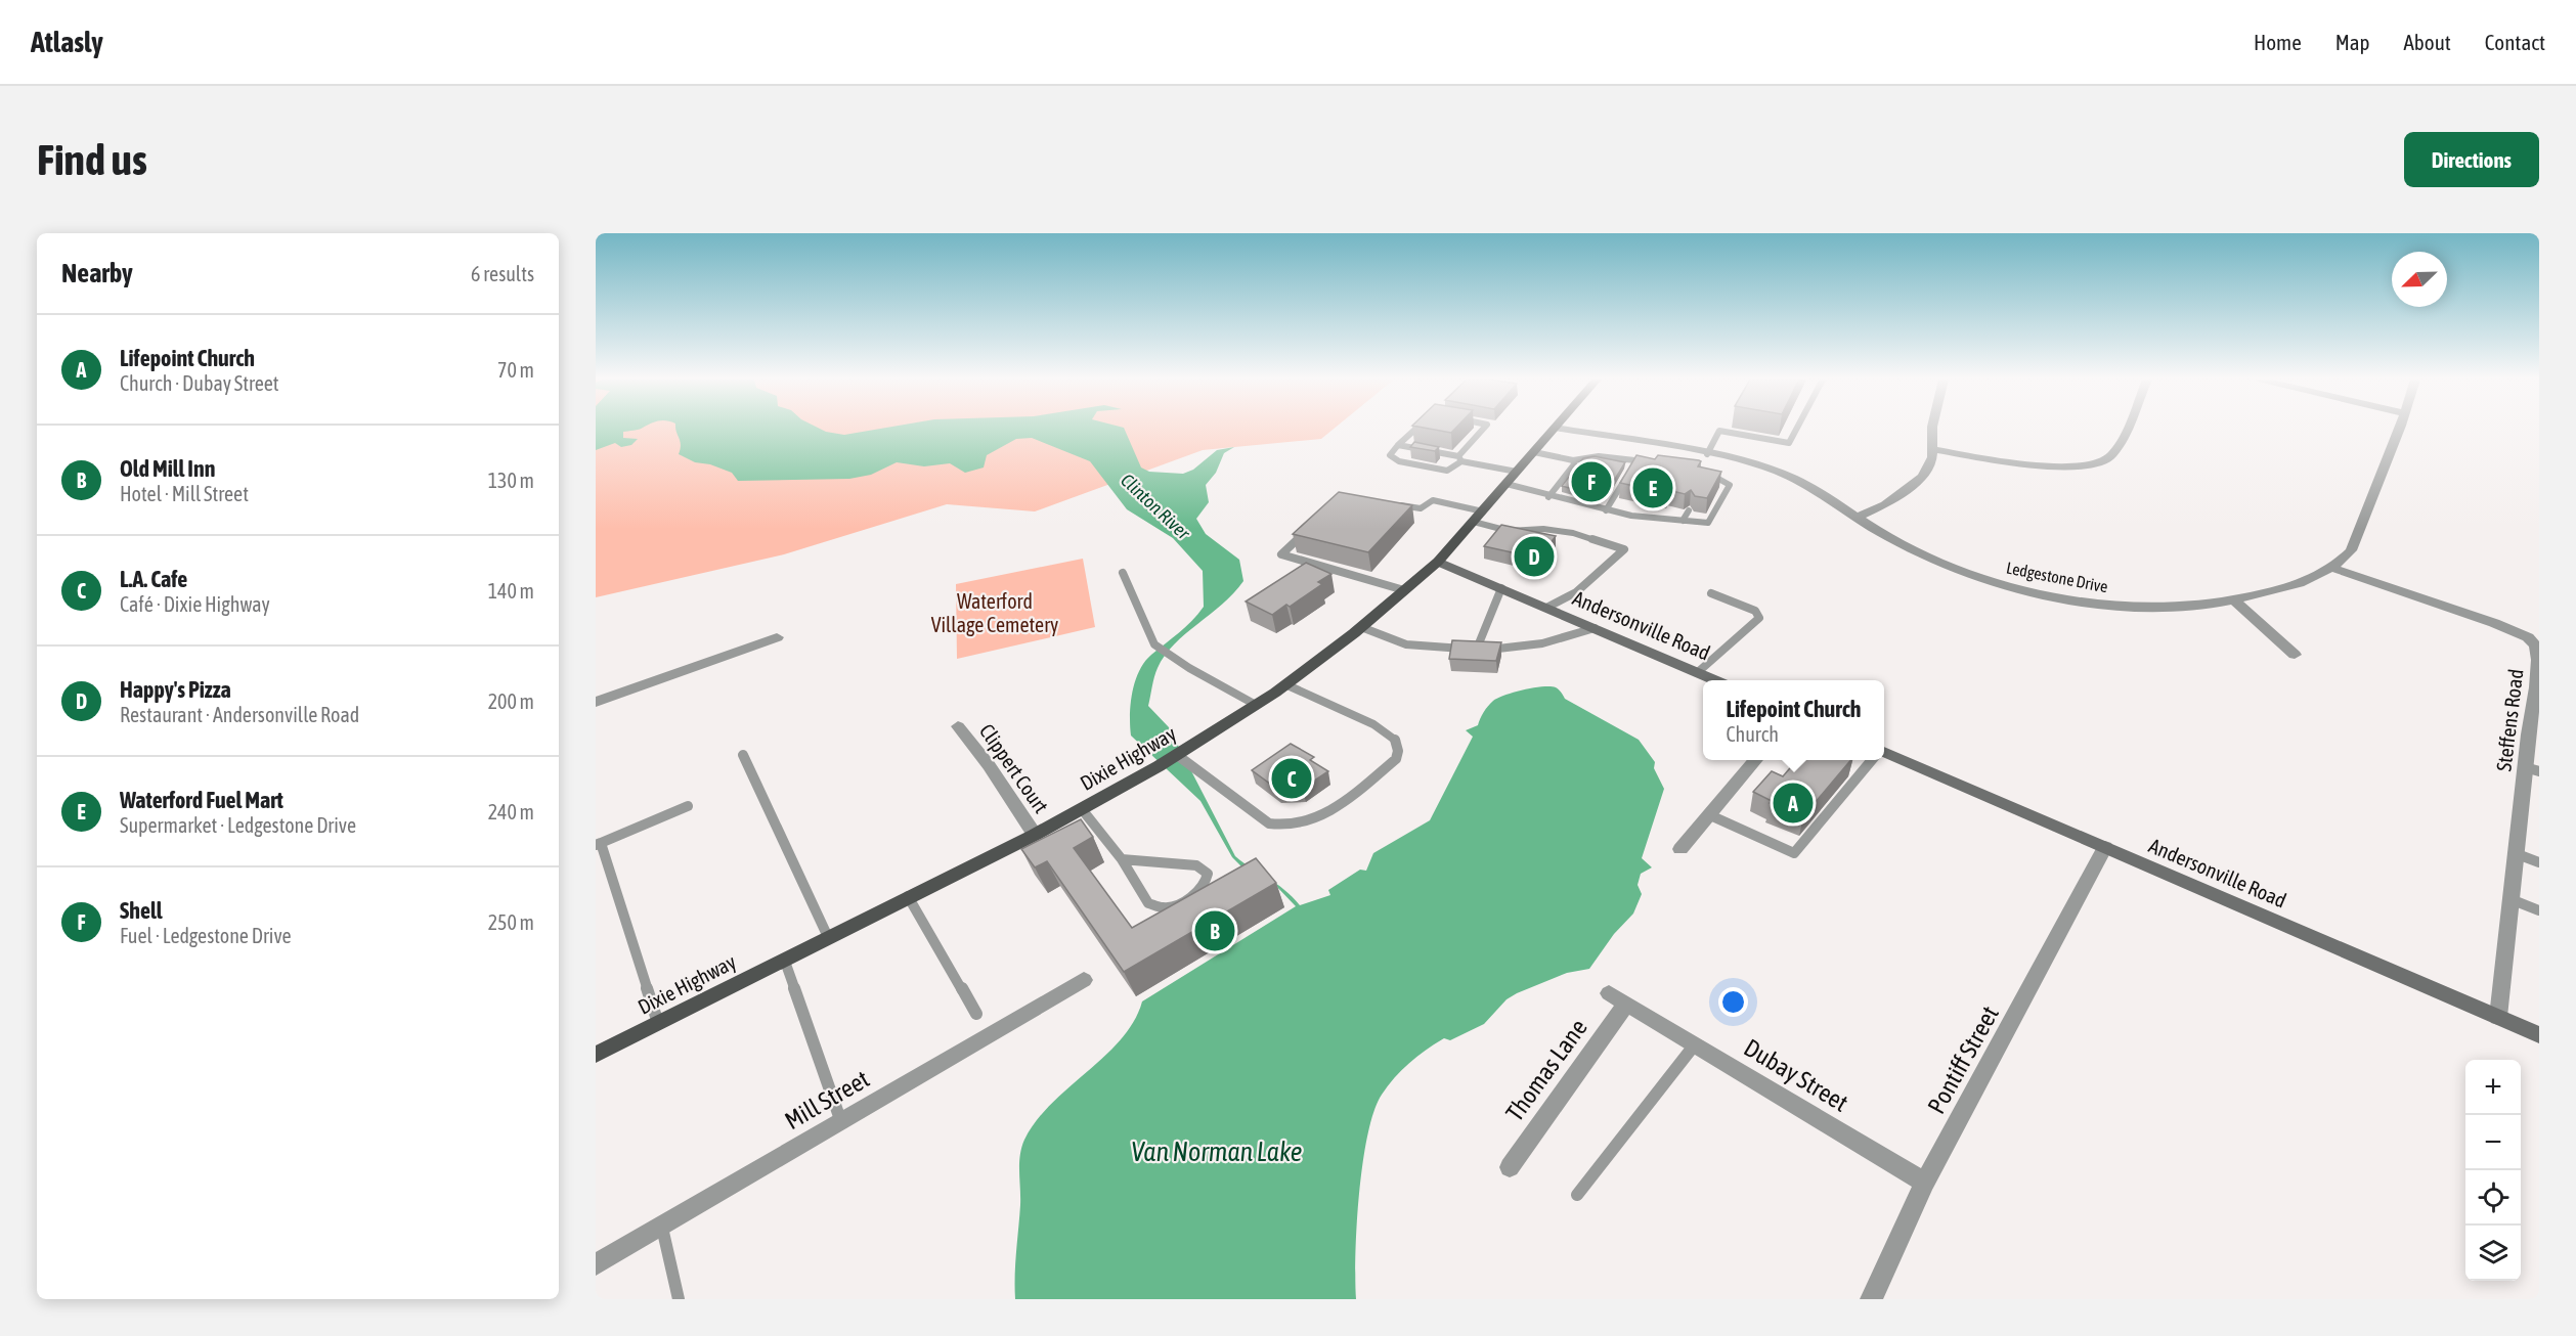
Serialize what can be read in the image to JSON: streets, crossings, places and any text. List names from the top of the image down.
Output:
{
  "streets": {
    "main road": ["Dixie Highway"],
    "street": [
      "Ledgestone Drive",
      "Andersonville Road",
      "Steffens Road",
      "Clippert Court",
      "Pontiff Street",
      "Thomas Lane",
      "Dubay Street",
      "Mill Street"
    ]
  },
  "crossings": [
    ["Ledgestone Drive", "Steffens Road"],
    ["Andersonville Road", "Steffens Road"],
    ["Andersonville Road", "Dixie Highway"],
    ["Andersonville Road", "Pontiff Street"],
    ["Dixie Highway", "Clippert Court"],
    ["Pontiff Street", "Dubay Street"],
    ["Thomas Lane", "Dubay Street"]
  ],
  "water": ["Clinton River", "Van Norman Lake"],
  "parks": ["Waterford Village Cemetery"],
  "north": "bottom left",
  "page": {
    "header": "Atlasly",
    "nav": [
      "Home",
      "Map",
      "About",
      "Contact"
    ],
    "buttons": "Directions",
    "title": "Find us",
    "heading": ["Nearby", "6 results"],
    "list": [
      {
        "mark": "A",
        "name": "Lifepoint Church",
        "note": "Church · Dubay Street",
        "value": "70 m"
      },
      {
        "mark": "B",
        "name": "Old Mill Inn",
        "note": "Hotel · Mill Street",
        "value": "130 m"
      },
      {
        "mark": "C",
        "name": "L.A. Cafe",
        "note": "Café · Dixie Highway",
        "value": "140 m"
      },
      {
        "mark": "D",
        "name": "Happy's Pizza",
        "note": "Restaurant · Andersonville Road",
        "value": "200 m"
      },
      {
        "mark": "E",
        "name": "Waterford Fuel Mart",
        "note": "Supermarket · Ledgestone Drive",
        "value": "240 m"
      },
      {
        "mark": "F",
        "name": "Shell",
        "note": "Fuel · Ledgestone Drive",
        "value": "250 m"
      }
    ],
    "pins": [
      "F",
      "E",
      "D",
      "C",
      "A",
      "B"
    ],
    "popup": ["Lifepoint Church", "Church"],
    "map_buttons": ["+", "−"]
  }
}
